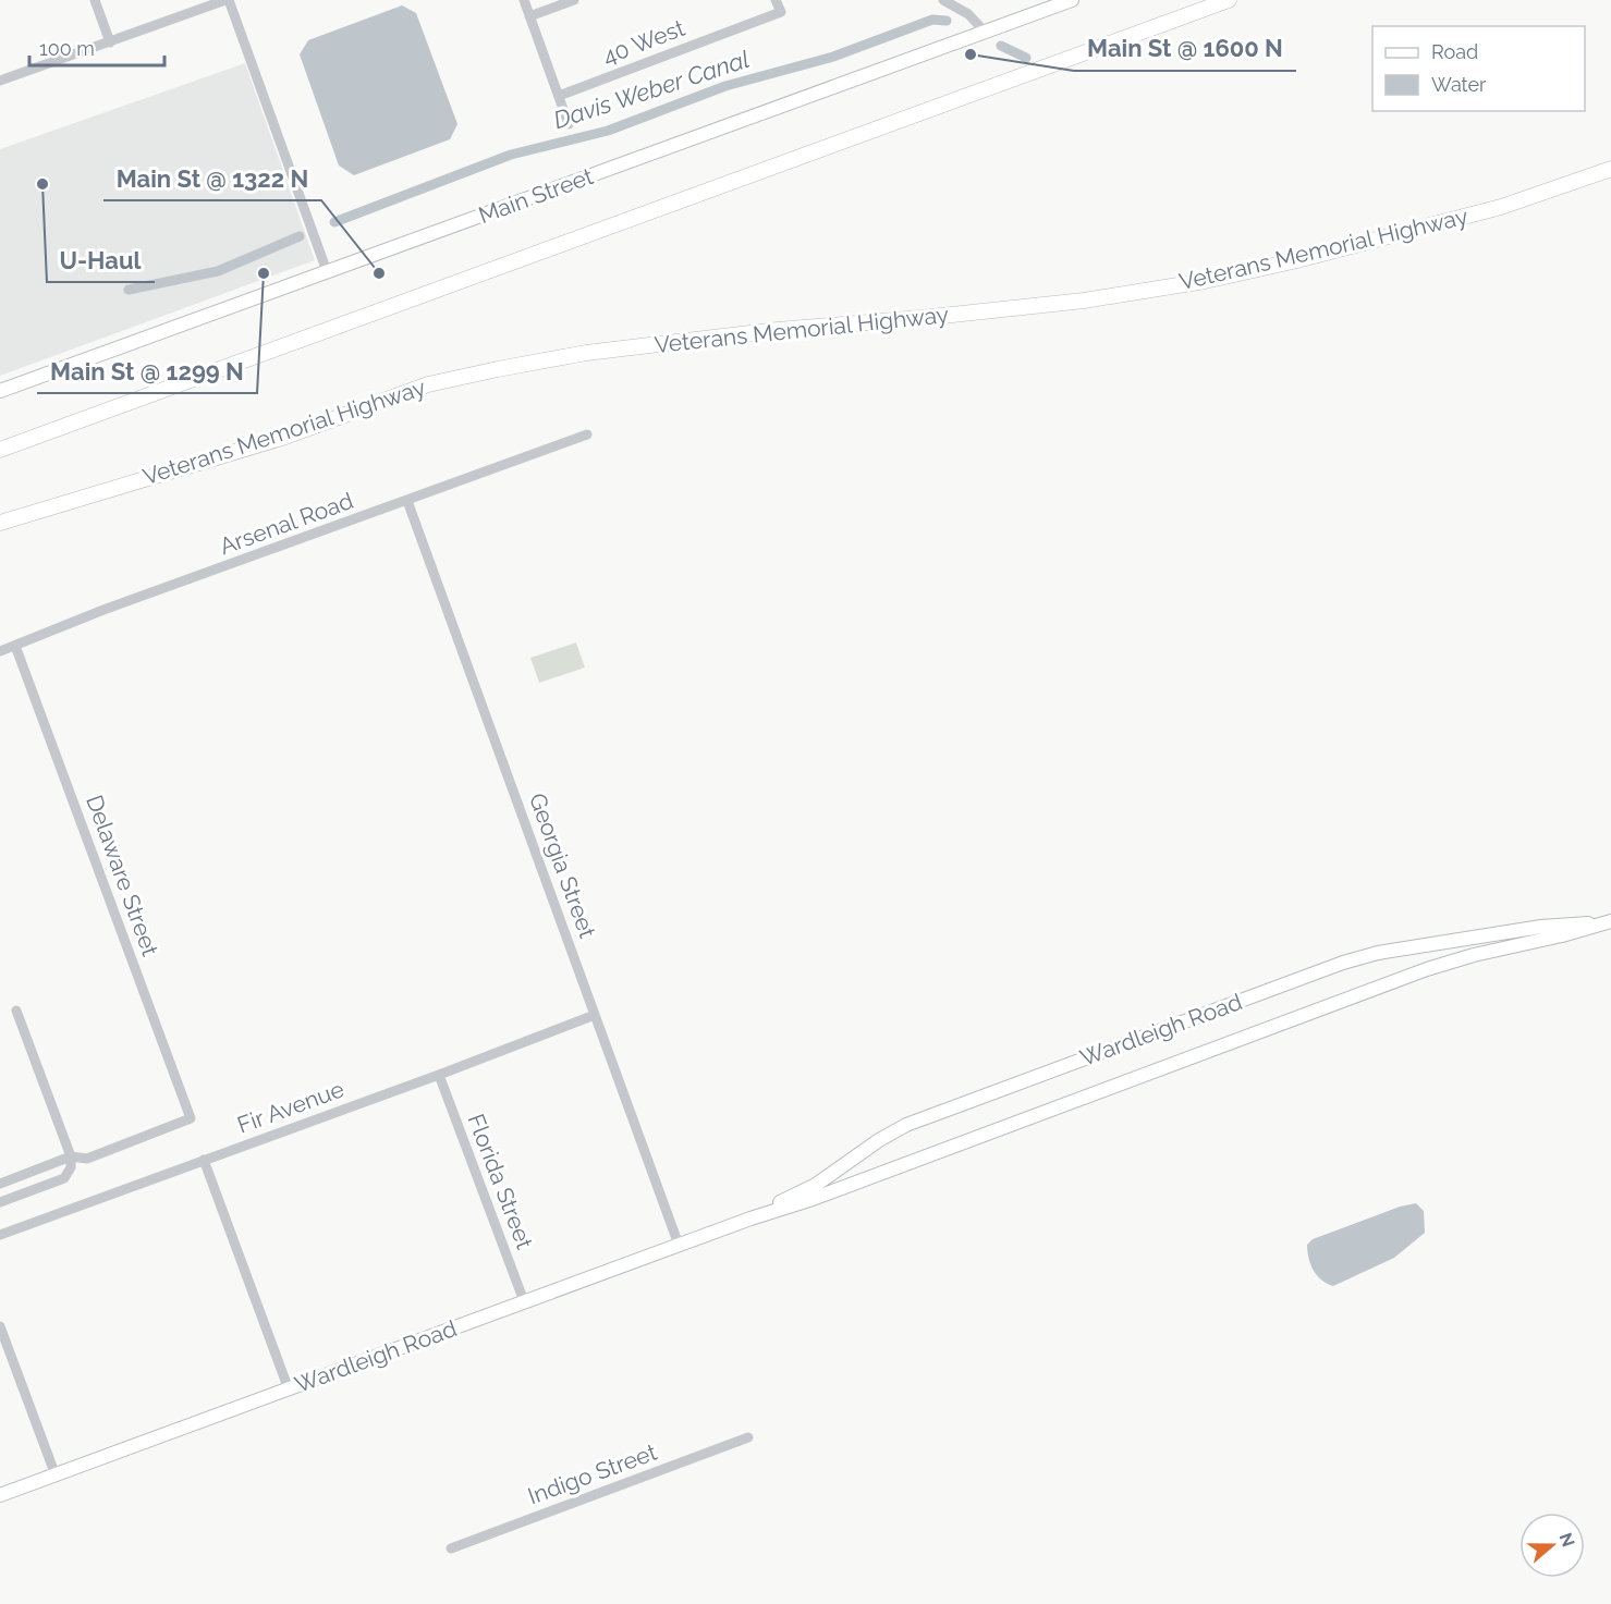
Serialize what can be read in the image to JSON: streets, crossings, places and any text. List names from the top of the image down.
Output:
{
  "streets": {
    "highway": ["Veterans Memorial Highway"],
    "main road": ["Main Street", "Wardleigh Road"],
    "street": [
      "40 West",
      "Arsenal Road",
      "Georgia Street",
      "Delaware Street",
      "Fir Avenue",
      "Florida Street",
      "Indigo Street"
    ]
  },
  "crossings": [
    ["Arsenal Road", "Georgia Street"],
    ["Arsenal Road", "Delaware Street"],
    ["Georgia Street", "Wardleigh Road"],
    ["Georgia Street", "Fir Avenue"],
    ["Wardleigh Road", "Florida Street"],
    ["Fir Avenue", "Florida Street"]
  ],
  "water": ["Davis Weber Canal"],
  "places": [
    "Main St @ 1600 N",
    "U-Haul",
    "Main St @ 1299 N",
    "Main St @ 1322 N"
  ],
  "legend": ["Road", "Water"],
  "scale_bar": "100 m",
  "north": "right"
}
